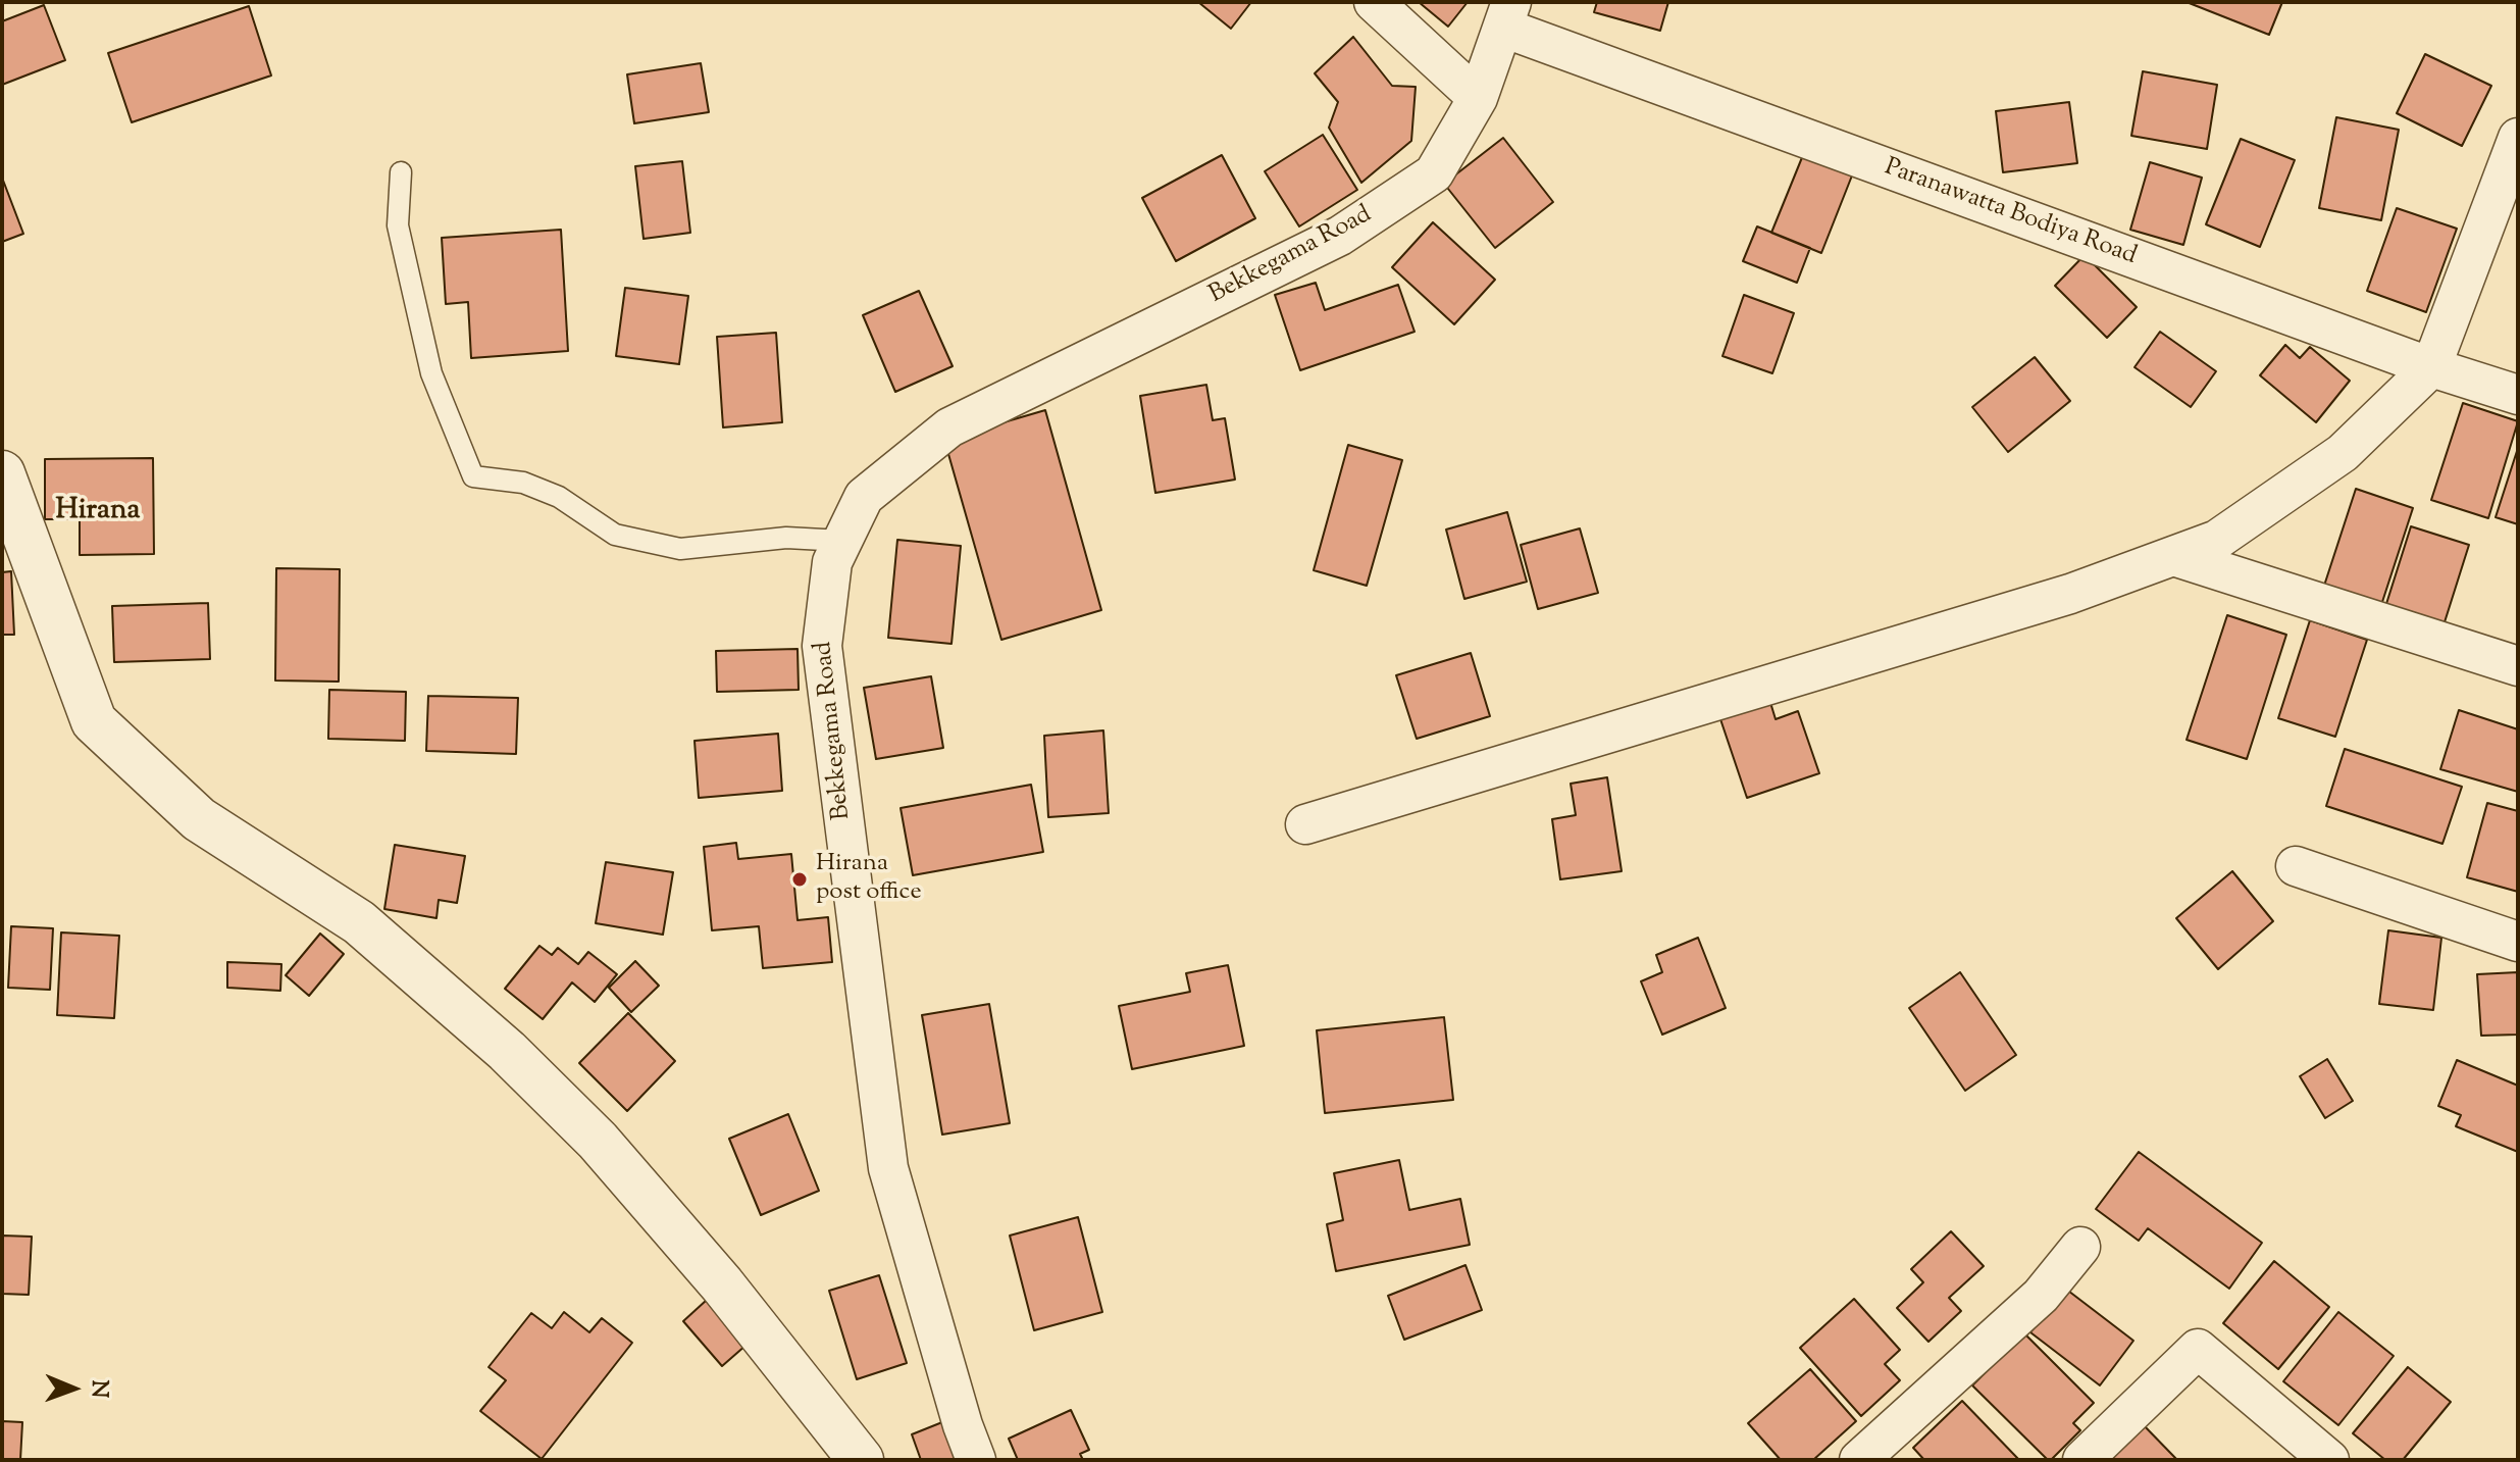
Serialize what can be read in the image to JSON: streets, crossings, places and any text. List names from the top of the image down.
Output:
{
  "streets": {
    "street": ["Paranawatta Bodiya Road", "Bekkegama Road"]
  },
  "crossings": [
    ["Paranawatta Bodiya Road", "Bekkegama Road"]
  ],
  "districts": ["Hirana"],
  "places": ["Hirana post office"],
  "north": "right"
}
